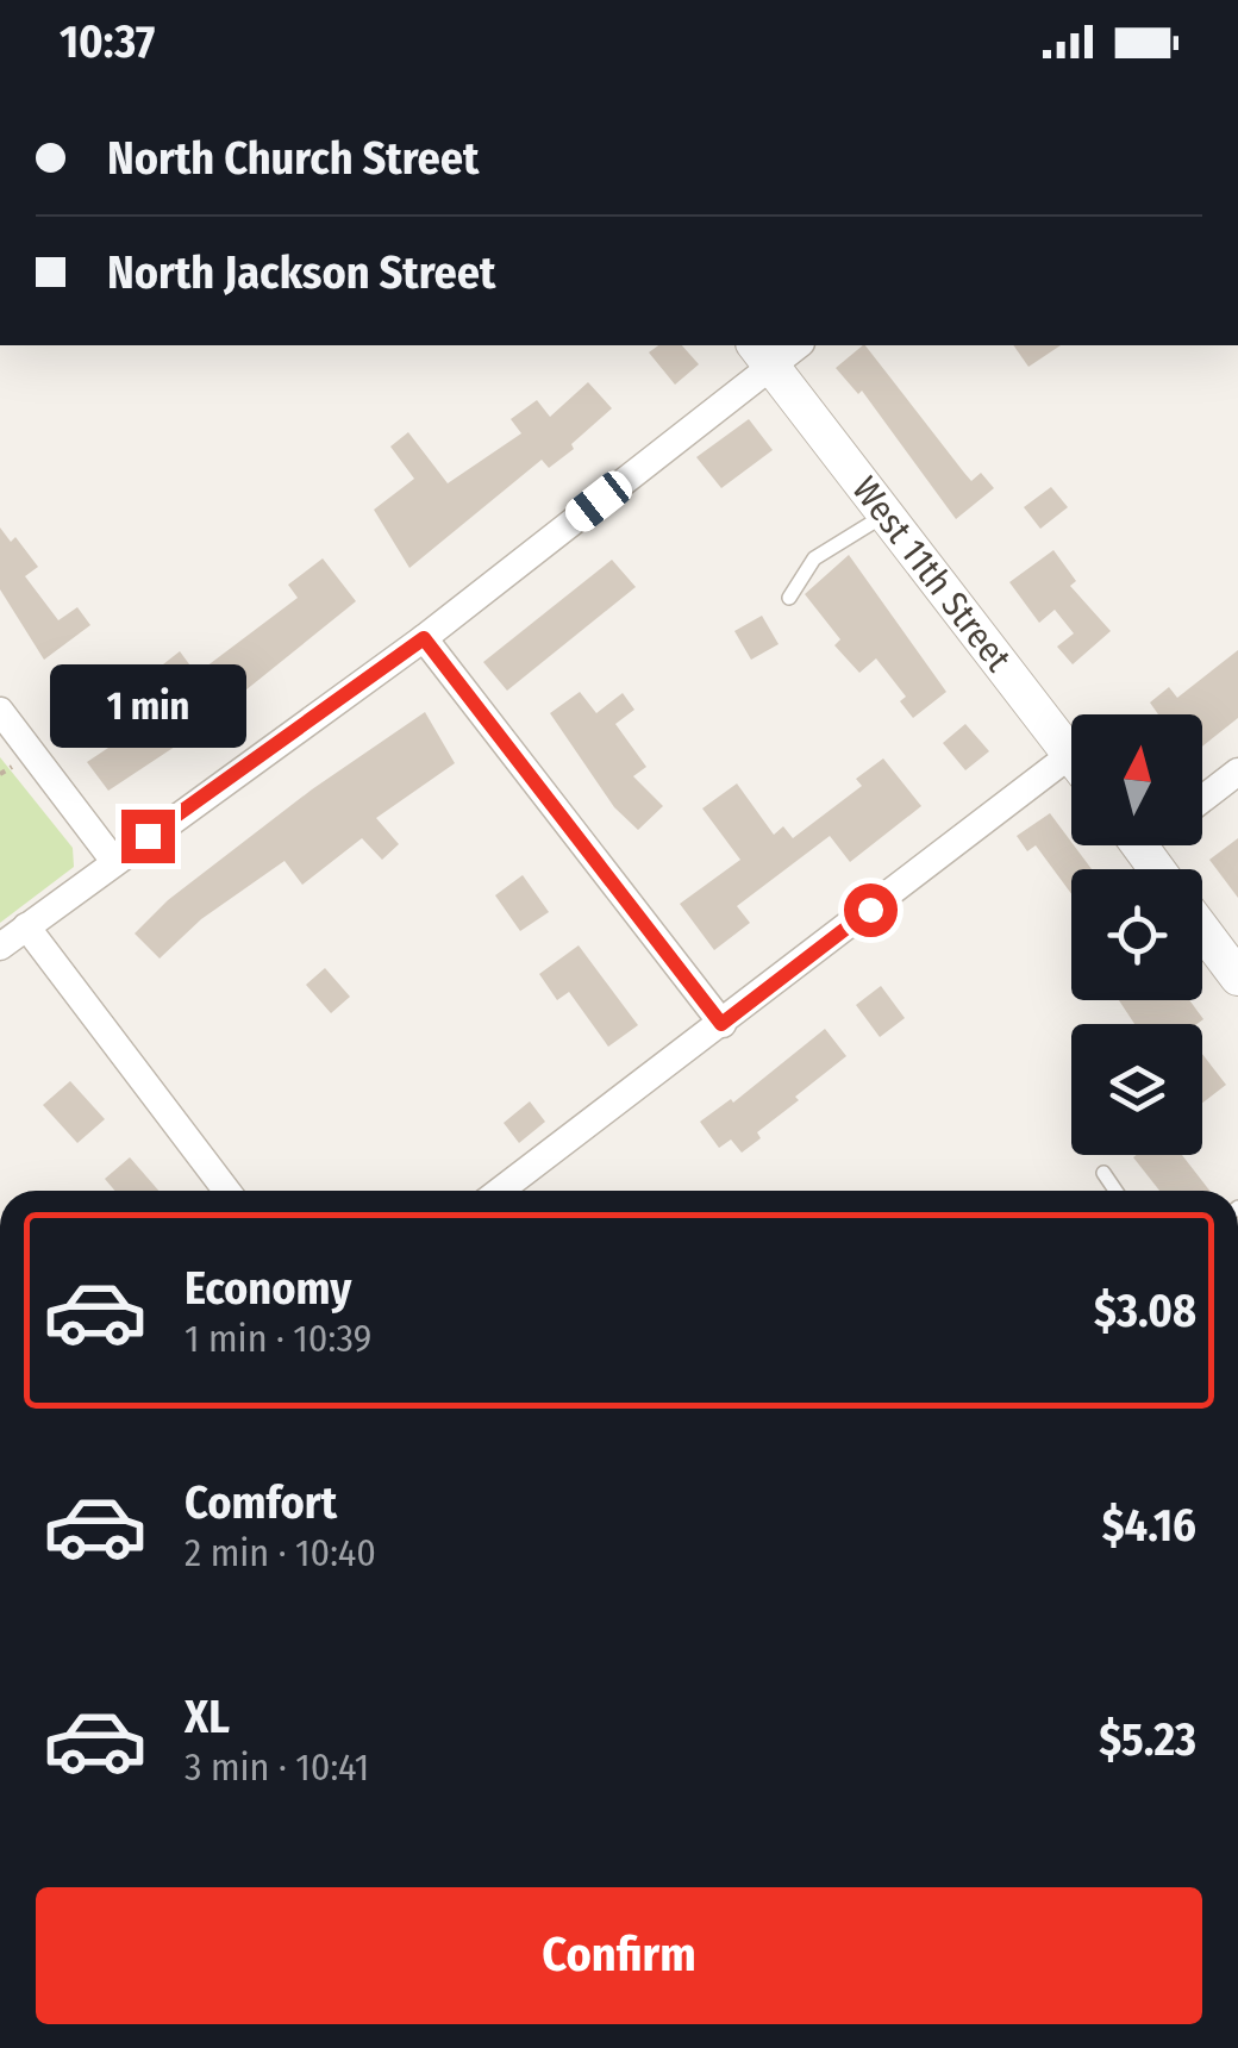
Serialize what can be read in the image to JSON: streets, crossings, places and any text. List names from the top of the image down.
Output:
{
  "streets": {
    "street": ["West 11th Street"]
  },
  "north": "top",
  "page": {
    "status": "10:37",
    "banner": ["North Church Street", "North Jackson Street"],
    "bubble": "1 min",
    "list": [
      {
        "name": "Economy",
        "note": "1 min · 10:39",
        "value": "$3.08"
      },
      {
        "name": "Comfort",
        "note": "2 min · 10:40",
        "value": "$4.16"
      },
      {
        "name": "XL",
        "note": "3 min · 10:41",
        "value": "$5.23"
      }
    ],
    "buttons": "Confirm"
  }
}
